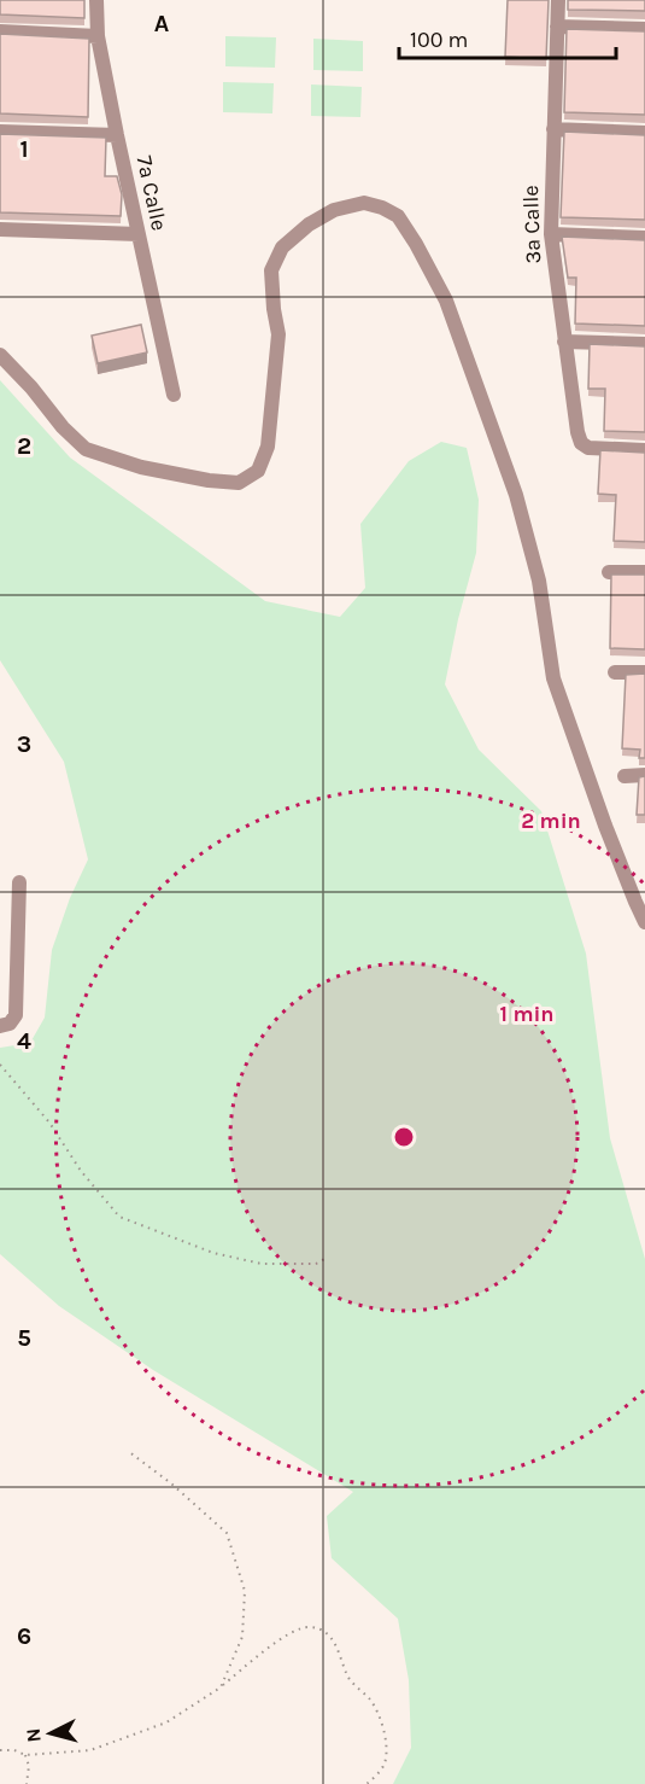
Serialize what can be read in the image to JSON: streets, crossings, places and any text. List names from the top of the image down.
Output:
{
  "streets": {
    "street": ["7a Calle", "3a Calle"]
  },
  "scale_bar": "100 m",
  "north": "left",
  "grid": {
    "columns": ["A"],
    "rows": [
      "1",
      "2",
      "3",
      "4",
      "5",
      "6"
    ]
  },
  "rings": ["2 min", "1 min"]
}
